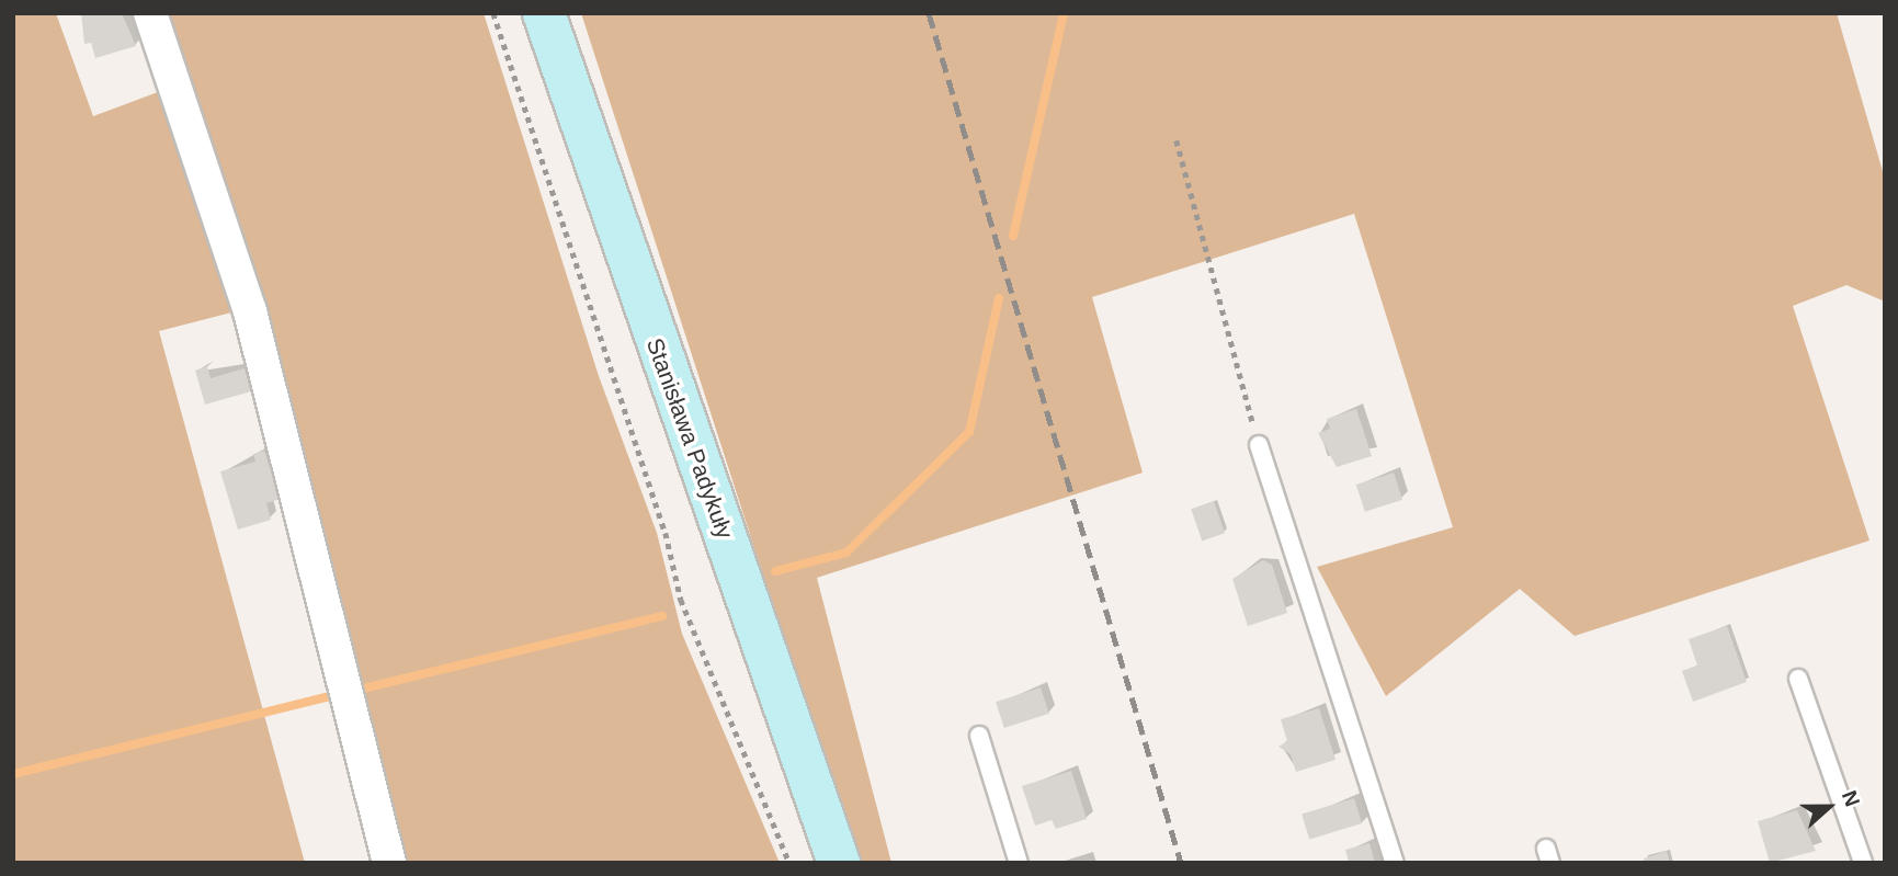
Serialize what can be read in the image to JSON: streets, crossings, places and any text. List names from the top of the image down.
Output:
{
  "streets": {
    "street": ["Stanisława Padykuły"]
  },
  "north": "right"
}
